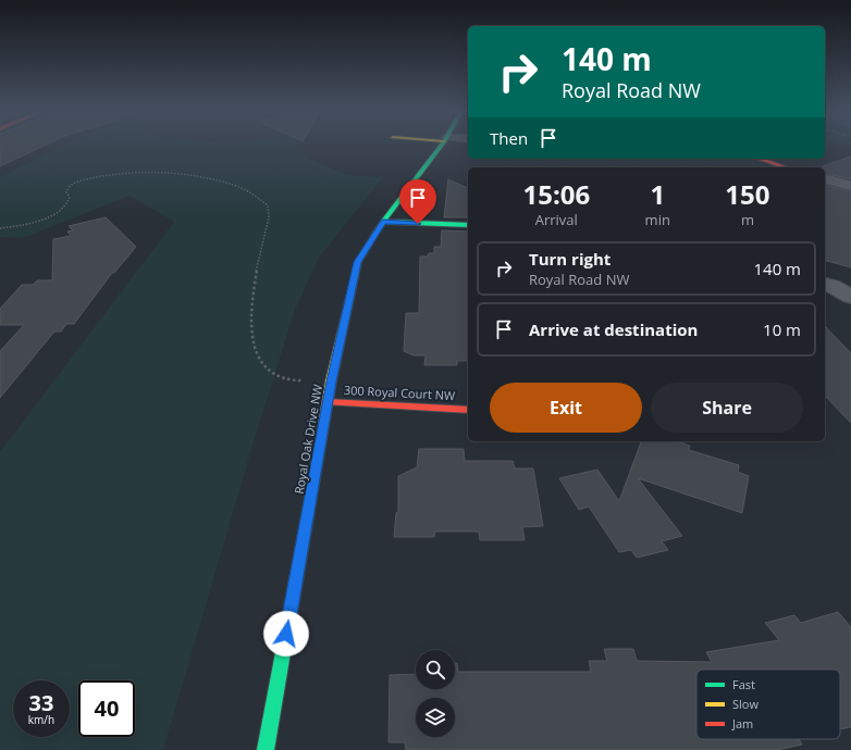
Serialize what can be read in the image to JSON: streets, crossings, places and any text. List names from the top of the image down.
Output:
{
  "streets": {
    "street": ["300 Royal Court NW", "Royal Oak Drive NW"]
  },
  "crossings": [
    ["300 Royal Court NW", "Royal Oak Drive NW"]
  ],
  "legend": ["Fast", "Slow", "Jam"],
  "page": {
    "turn": ["140 m", "Royal Road NW"],
    "then": "Then",
    "eta": [
      "15:06",
      "Arrival",
      "1",
      "min",
      "150",
      "m"
    ],
    "list": [
      {
        "name": "Turn right",
        "note": "Royal Road NW",
        "value": "140 m"
      },
      {
        "name": "Arrive at destination",
        "value": "10 m"
      }
    ],
    "buttons": ["Exit", "Share"],
    "speed": "33 km/h",
    "limit": "40"
  }
}
